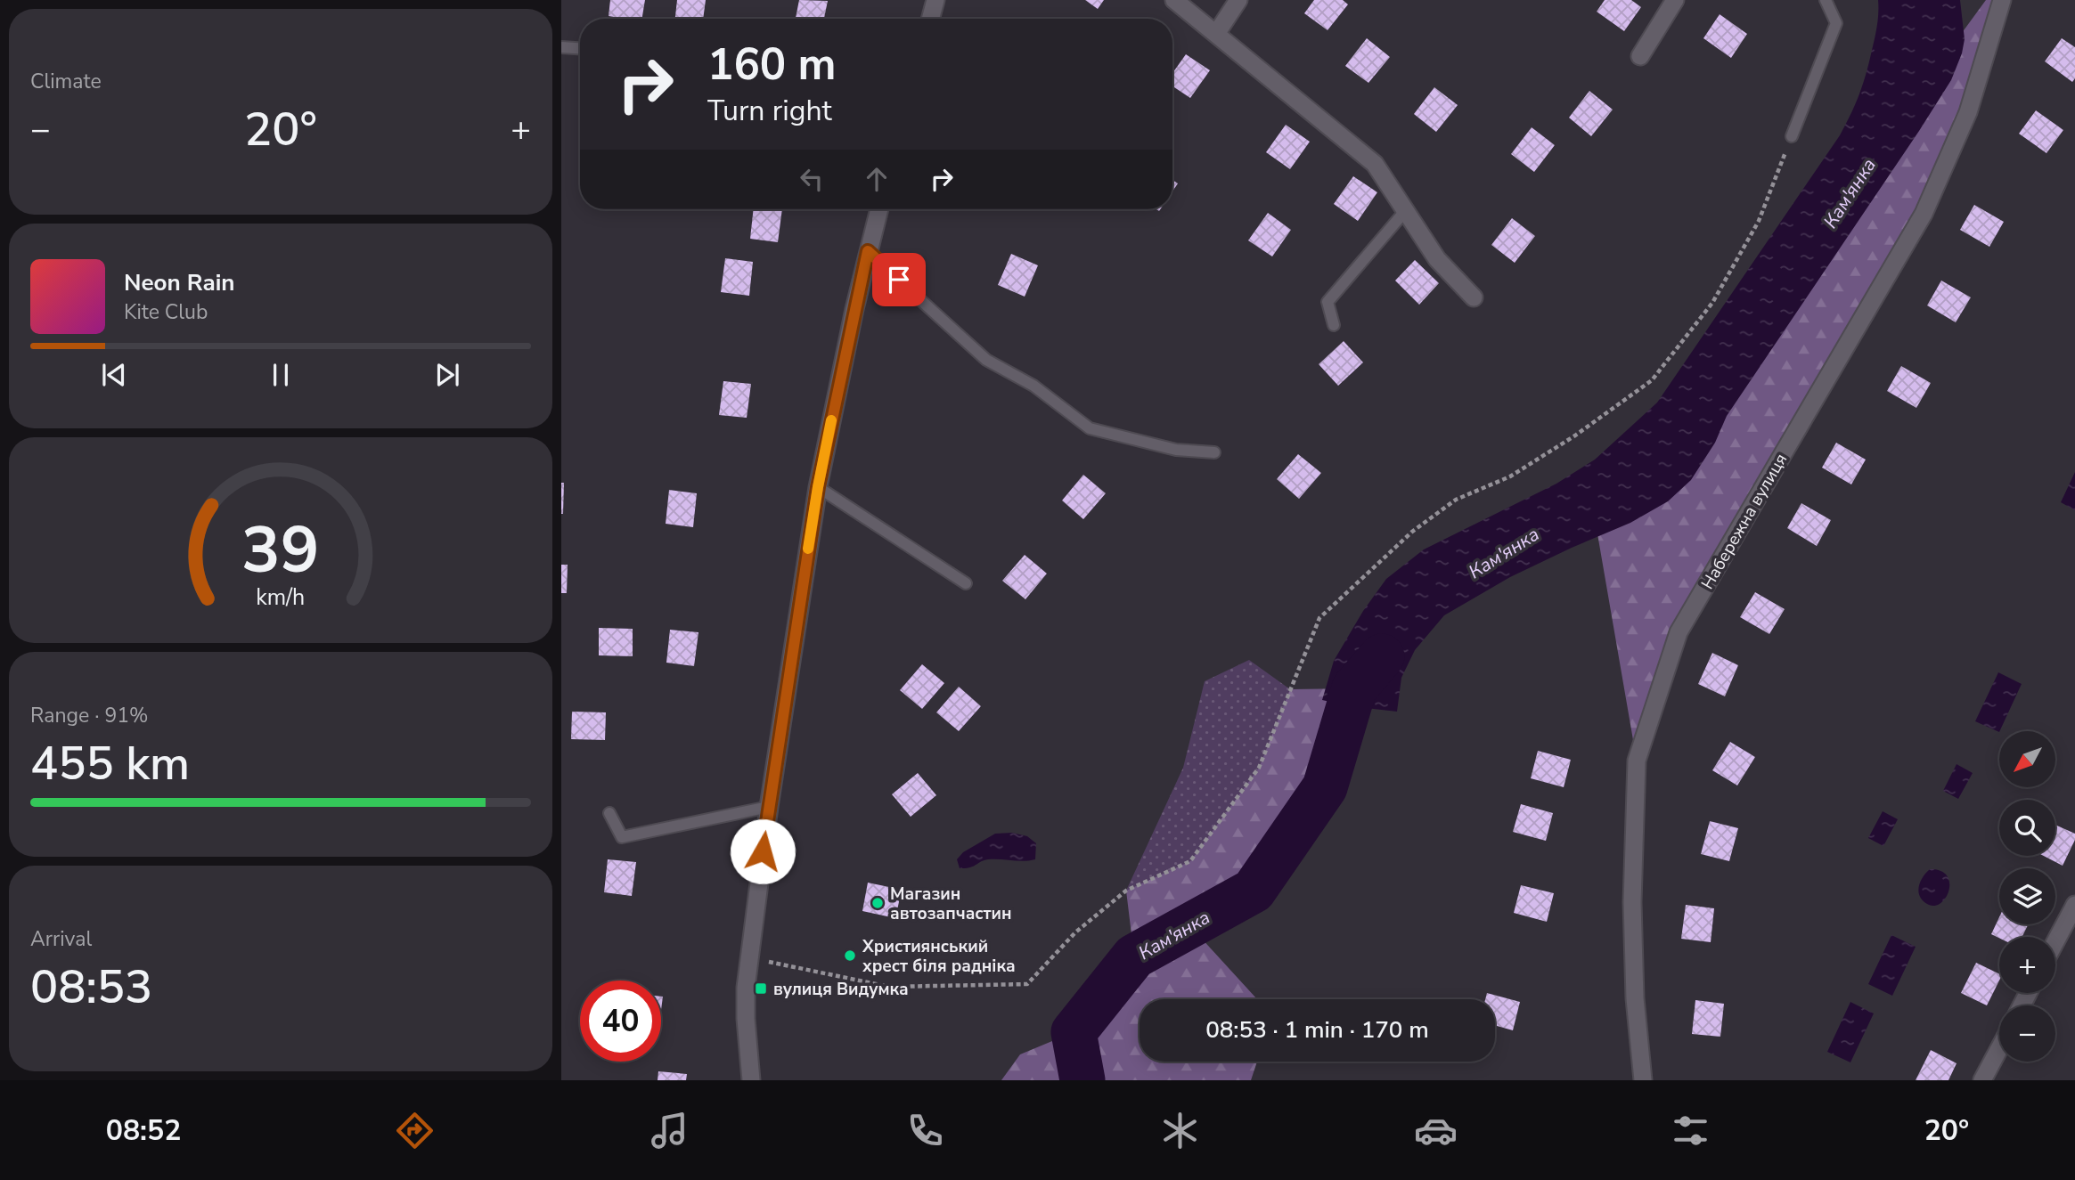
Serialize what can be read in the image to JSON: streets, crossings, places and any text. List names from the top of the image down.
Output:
{
  "streets": {
    "street": ["Набережна вулиця"]
  },
  "water": ["Кам'янка"],
  "places": {
    "other": ["Магазин автозапчастин", "Християнський хрест біля радніка"],
    "transit": ["вулиця Видумка"]
  },
  "north": "bottom left",
  "page": {
    "tile": [
      "Climate",
      ["Range · 91%", "455 km"],
      ["Arrival", "08:53"]
    ],
    "turn": ["160 m", "Turn right"],
    "heat": ["−", "20°", "+"],
    "song": ["Neon Rain", "Kite Club"],
    "map_buttons": ["+", "−"],
    "limit": "40",
    "trip": "08:53 · 1 min · 170 m",
    "tabs": ["08:52", "20°"],
    "gauge": ["39", "km/h"]
  }
}
